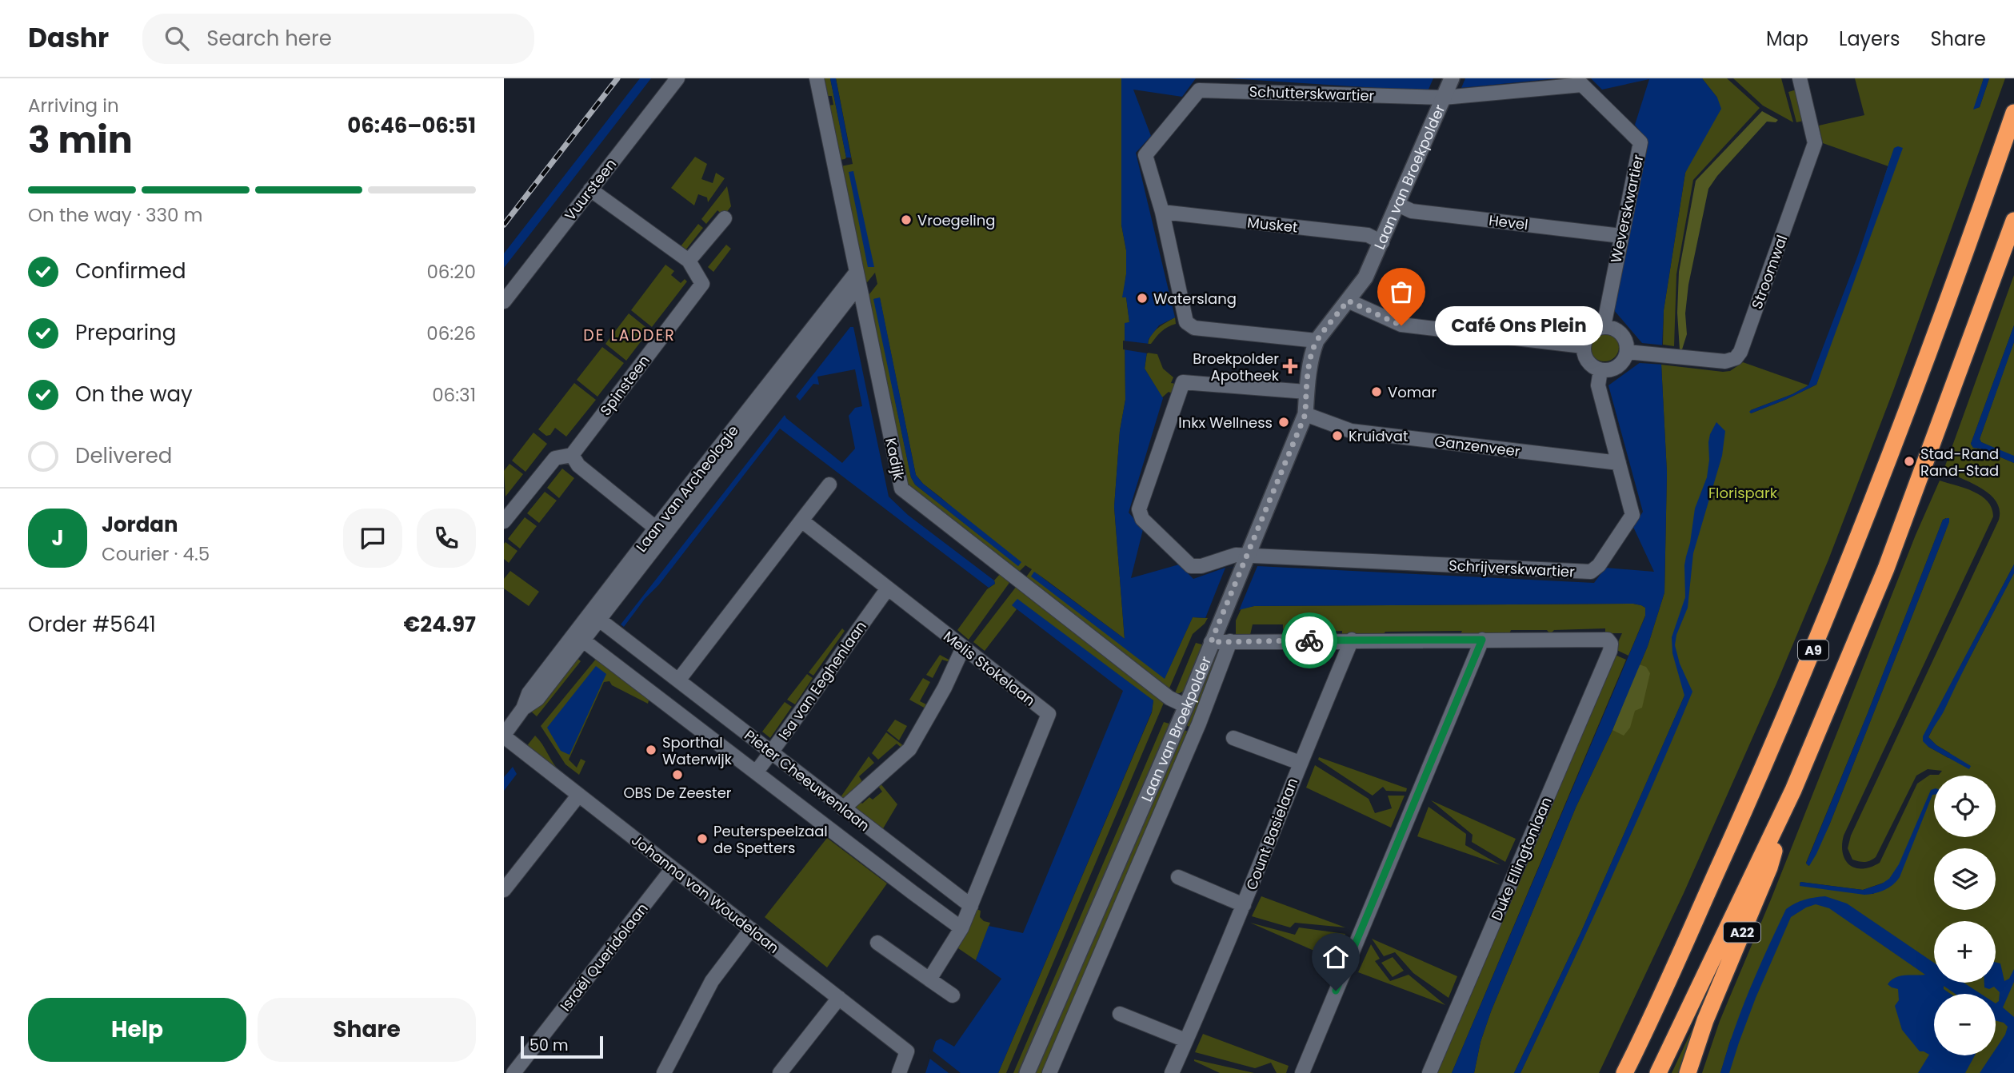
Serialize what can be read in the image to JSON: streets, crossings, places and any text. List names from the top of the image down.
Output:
{
  "streets": {
    "highway": ["A9", "A22"],
    "main road": ["Laan van Broekpolder"],
    "street": [
      "Schutterskwartier",
      "Vuursteen",
      "Weverskwartier",
      "Hevel",
      "Musket",
      "Stroomwal",
      "Spinsteen",
      "Ganzenveer",
      "Kadijk",
      "Laan van Archeologie",
      "Schrijverskwartier",
      "Melis Stokelaan",
      "Isa van Eeghenlaan",
      "Pieter Cheeuwenlaan",
      "Count Basielaan",
      "Duke Ellingtonlaan",
      "Johanna van Woudelaan",
      "Israël Queridolaan"
    ]
  },
  "crossings": [
    ["Schutterskwartier", "Laan van Broekpolder"],
    ["Schutterskwartier", "Weverskwartier"],
    ["Schutterskwartier", "Musket"],
    ["Laan van Broekpolder", "Weverskwartier"],
    ["Laan van Broekpolder", "Hevel"],
    ["Laan van Broekpolder", "Musket"],
    ["Laan van Broekpolder", "Ganzenveer"],
    ["Laan van Broekpolder", "Kadijk"],
    ["Laan van Broekpolder", "Schrijverskwartier"],
    ["Vuursteen", "Spinsteen"],
    ["Weverskwartier", "Hevel"],
    ["Weverskwartier", "Stroomwal"],
    ["Weverskwartier", "Schrijverskwartier"],
    ["Stroomwal", "Schrijverskwartier"],
    ["Ganzenveer", "Schrijverskwartier"],
    ["Kadijk", "Laan van Archeologie"],
    ["Laan van Archeologie", "Pieter Cheeuwenlaan"],
    ["Laan van Archeologie", "Johanna van Woudelaan"],
    ["A9", "A22"],
    ["Melis Stokelaan", "Isa van Eeghenlaan"],
    ["Melis Stokelaan", "Pieter Cheeuwenlaan"],
    ["Isa van Eeghenlaan", "Pieter Cheeuwenlaan"],
    ["Johanna van Woudelaan", "Israël Queridolaan"]
  ],
  "districts": ["DE LADDER"],
  "parks": ["Florispark"],
  "places": {
    "other": [
      "Vroegeling",
      "Waterslang",
      "Café Ons Plein",
      "Vomar",
      "Inkx Wellness",
      "Kruidvat",
      "Stad-Rand Rand-Stad",
      "Sporthal Waterwijk",
      "OBS De Zeester",
      "Peuterspeelzaal de Spetters"
    ],
    "health": ["Broekpolder Apotheek"]
  },
  "scale_bar": "50 m",
  "page": {
    "header": "Dashr",
    "search": "Search here",
    "nav": ["Map", "Layers", "Share"],
    "heading": ["3 min", "Arriving in", "06:46–06:51"],
    "panel": [
      "Jordan",
      "Courier · 4.5",
      "Order #5641",
      "€24.97"
    ],
    "bar": "On the way · 330 m",
    "list": [
      ["Confirmed", "06:20"],
      ["Preparing", "06:26"],
      ["On the way", "06:31"],
      "Delivered"
    ],
    "bubble": "Café Ons Plein",
    "round": "J",
    "map_buttons": ["+", "−"],
    "buttons": ["Help", "Share"],
    "scale": "50 m"
  }
}
